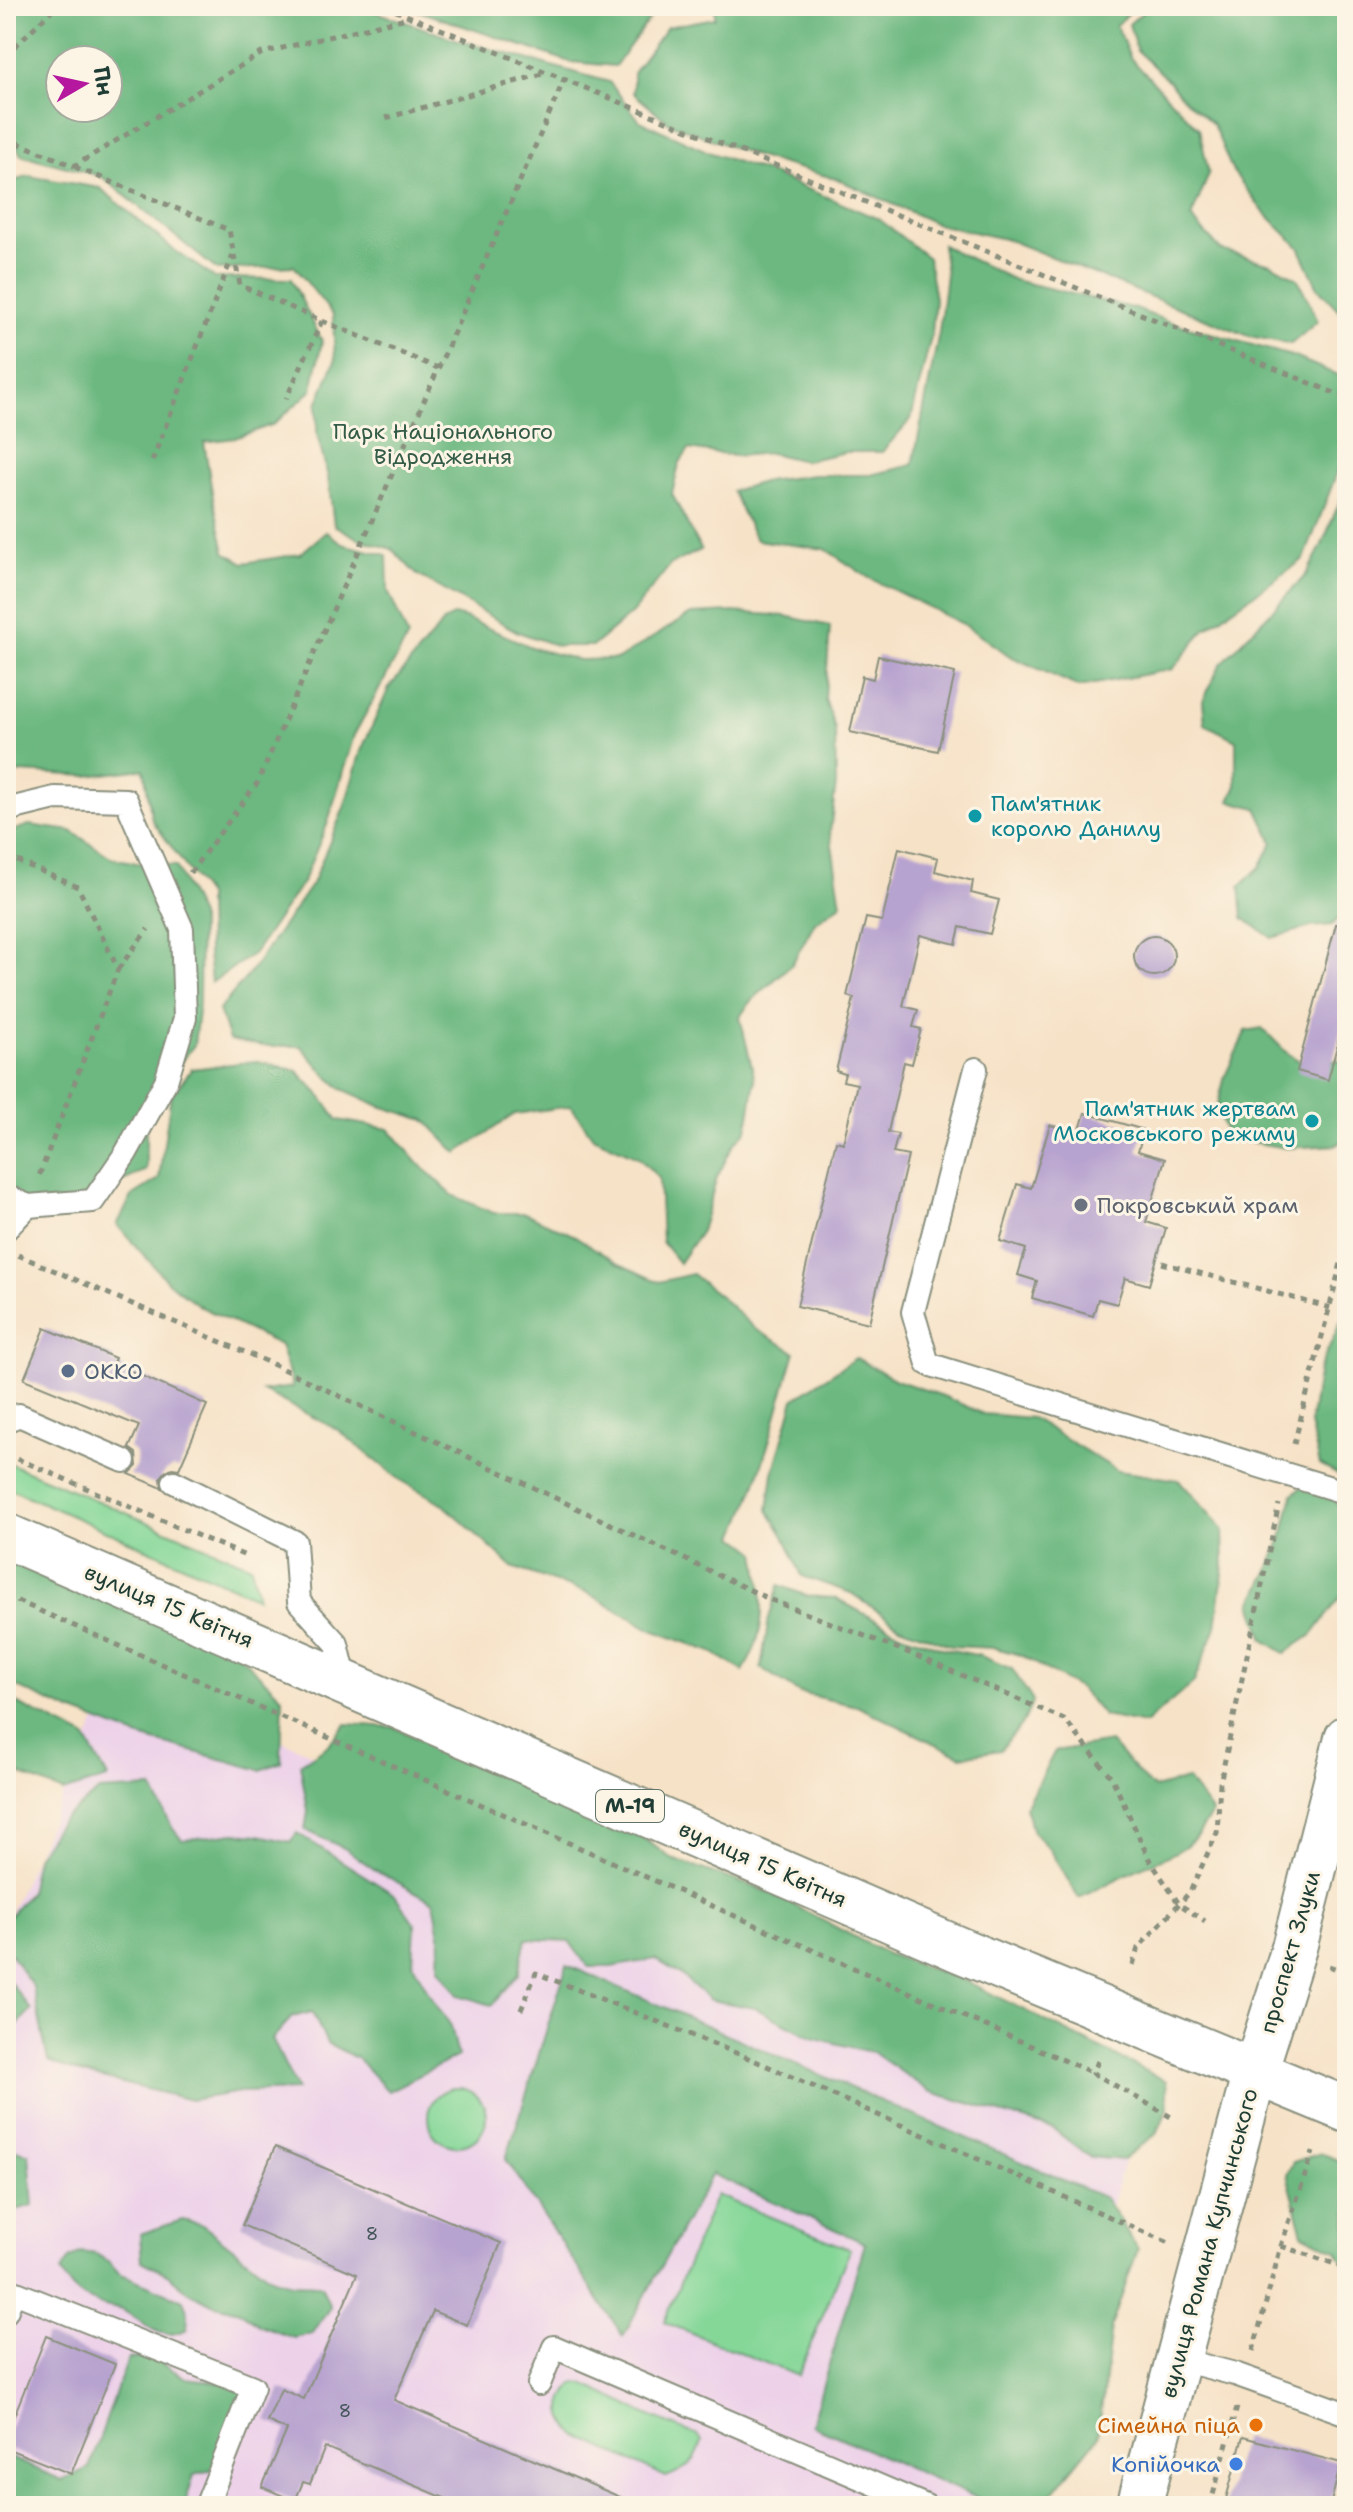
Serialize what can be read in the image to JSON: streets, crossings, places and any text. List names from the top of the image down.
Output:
{
  "streets": {
    "main road": [
      "вулиця 15 Квітня",
      "М-19",
      "проспект Злуки",
      "вулиця Романа Купчинського"
    ]
  },
  "crossings": [
    ["вулиця 15 Квітня", "проспект Злуки"],
    ["вулиця 15 Квітня", "вулиця Романа Купчинського"],
    ["проспект Злуки", "вулиця Романа Купчинського"]
  ],
  "parks": ["Парк Національного Відродження"],
  "places": [
    "Пам'ятник королю Данилу",
    "Пам'ятник жертвам Московського режиму",
    "Покровський храм",
    "ОККО",
    "Сімейна піца",
    "Копійочка"
  ],
  "house_numbers": ["8", "8"],
  "north": "right"
}
